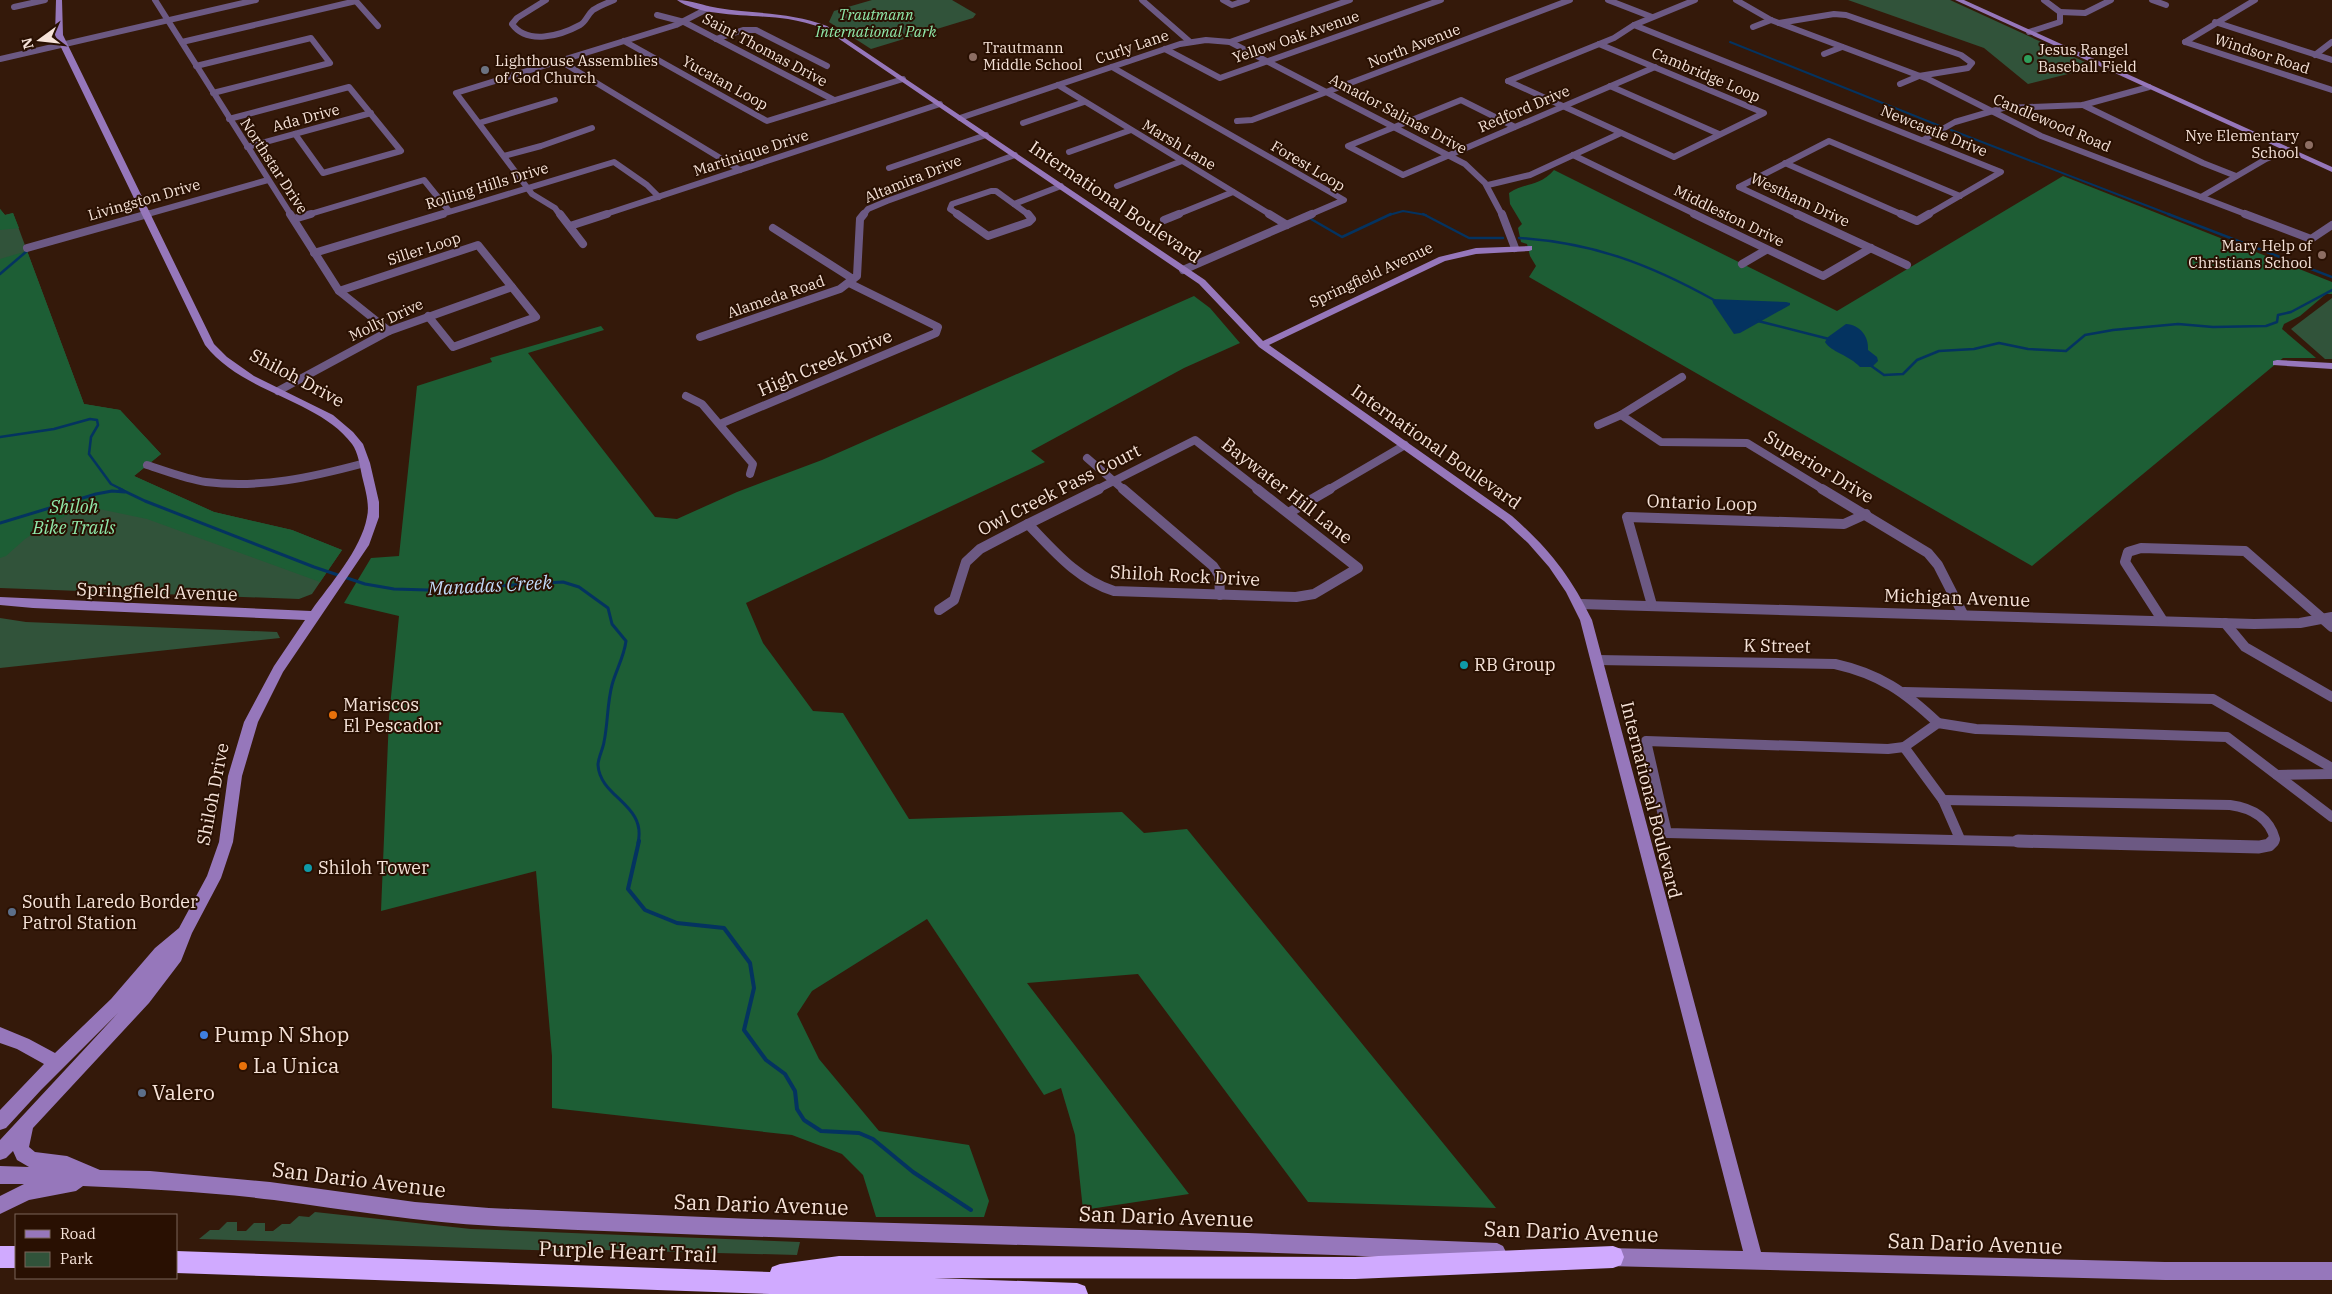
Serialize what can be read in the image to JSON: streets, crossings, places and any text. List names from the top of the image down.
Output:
{
  "streets": {
    "highway": ["Purple Heart Trail"],
    "main road": [
      "International Boulevard",
      "Springfield Avenue",
      "Shiloh Drive",
      "San Dario Avenue"
    ],
    "street": [
      "Yellow Oak Avenue",
      "North Avenue",
      "Curly Lane",
      "Saint Thomas Drive",
      "Windsor Road",
      "Cambridge Loop",
      "Yucatan Loop",
      "Redford Drive",
      "Amador Salinas Drive",
      "Ada Drive",
      "Candlewood Road",
      "Newcastle Drive",
      "Marsh Lane",
      "Martinique Drive",
      "Northstar Drive",
      "Forest Loop",
      "Altamira Drive",
      "Rolling Hills Drive",
      "Livingston Drive",
      "Westham Drive",
      "Middleston Drive",
      "Siller Loop",
      "Alameda Road",
      "Molly Drive",
      "High Creek Drive",
      "Superior Drive",
      "Owl Creek Pass Court",
      "Baywater Hill Lane",
      "Ontario Loop",
      "Shiloh Rock Drive",
      "Michigan Avenue",
      "K Street"
    ]
  },
  "crossings": [
    ["Yellow Oak Avenue", "Curly Lane"],
    ["Yellow Oak Avenue", "Amador Salinas Drive"],
    ["North Avenue", "Amador Salinas Drive"],
    ["Curly Lane", "Amador Salinas Drive"],
    ["Curly Lane", "Marsh Lane"],
    ["Curly Lane", "Forest Loop"],
    ["Curly Lane", "International Boulevard"],
    ["Saint Thomas Drive", "Yucatan Loop"],
    ["Cambridge Loop", "Redford Drive"],
    ["Yucatan Loop", "International Boulevard"],
    ["Redford Drive", "Amador Salinas Drive"],
    ["Amador Salinas Drive", "Springfield Avenue"],
    ["Ada Drive", "Northstar Drive"],
    ["Newcastle Drive", "Westham Drive"],
    ["Marsh Lane", "Forest Loop"],
    ["Martinique Drive", "Rolling Hills Drive"],
    ["Martinique Drive", "International Boulevard"],
    ["Northstar Drive", "Rolling Hills Drive"],
    ["Northstar Drive", "Livingston Drive"],
    ["Northstar Drive", "Siller Loop"],
    ["Northstar Drive", "Molly Drive"],
    ["Forest Loop", "International Boulevard"],
    ["Altamira Drive", "International Boulevard"],
    ["Altamira Drive", "Alameda Road"],
    ["Livingston Drive", "Shiloh Drive"],
    ["Westham Drive", "Middleston Drive"],
    ["International Boulevard", "Springfield Avenue"],
    ["International Boulevard", "Michigan Avenue"],
    ["International Boulevard", "K Street"],
    ["International Boulevard", "San Dario Avenue"],
    ["Siller Loop", "Molly Drive"],
    ["Springfield Avenue", "Shiloh Drive"],
    ["Alameda Road", "High Creek Drive"],
    ["Molly Drive", "Shiloh Drive"],
    ["Superior Drive", "Ontario Loop"],
    ["Superior Drive", "Michigan Avenue"],
    ["Owl Creek Pass Court", "Baywater Hill Lane"],
    ["Owl Creek Pass Court", "Shiloh Rock Drive"],
    ["Baywater Hill Lane", "Shiloh Rock Drive"],
    ["Ontario Loop", "Michigan Avenue"]
  ],
  "water": ["Manadas Creek"],
  "parks": ["Trautmann International Park", "Shiloh Bike Trails"],
  "places": [
    "Trautmann Middle School",
    "Jesus Rangel Baseball Field",
    "Lighthouse Assemblies of God Church",
    "Nye Elementary School",
    "Mary Help of Christians School",
    "RB Group",
    "Mariscos El Pescador",
    "Shiloh Tower",
    "South Laredo Border Patrol Station",
    "Pump N Shop",
    "La Unica",
    "Valero"
  ],
  "legend": ["Road", "Park"],
  "north": "left"
}
